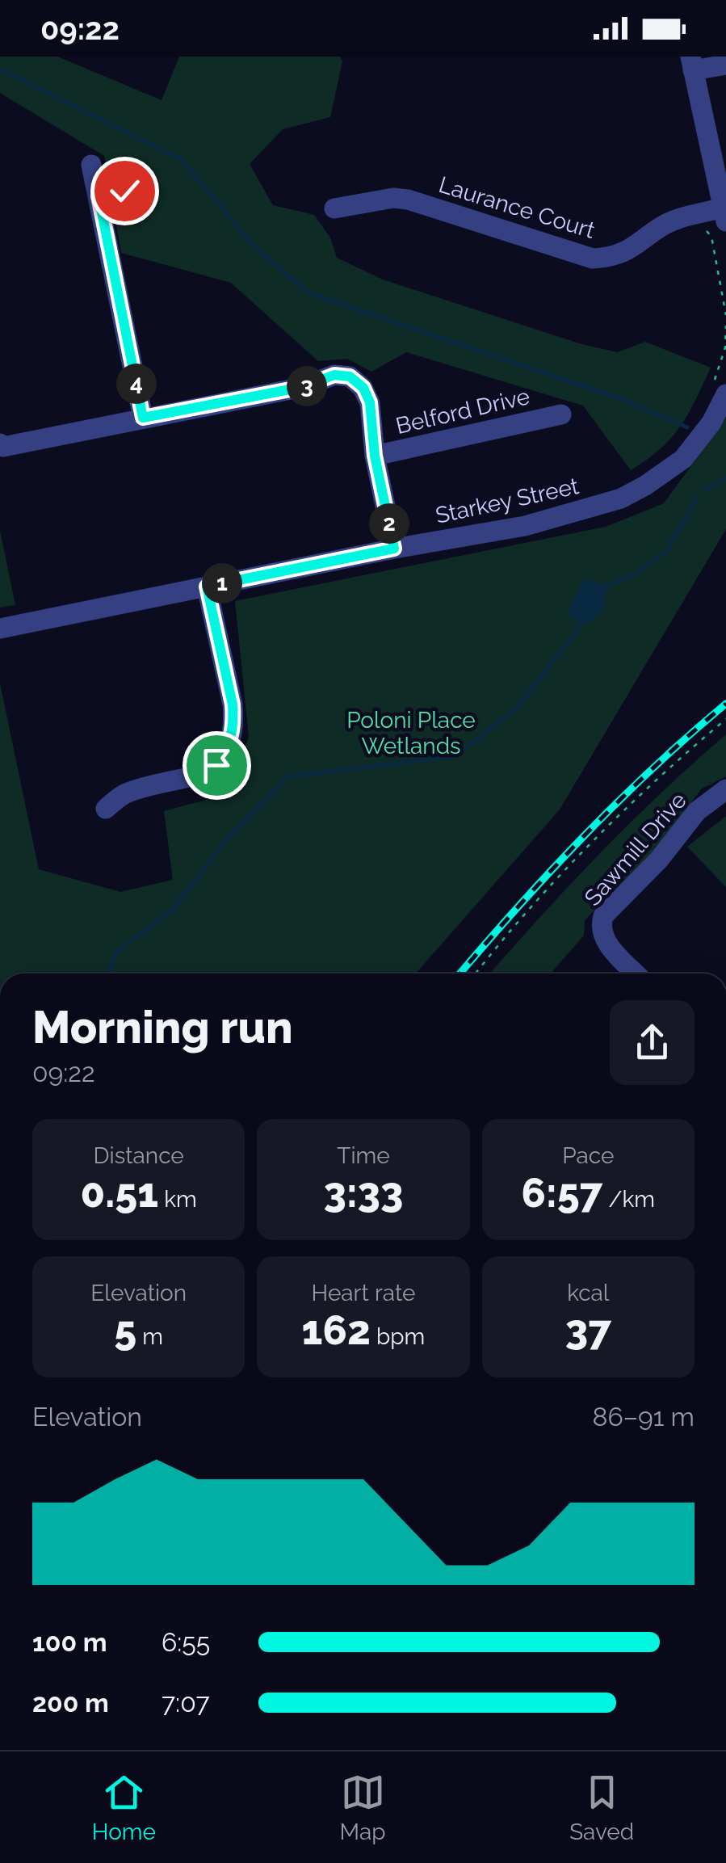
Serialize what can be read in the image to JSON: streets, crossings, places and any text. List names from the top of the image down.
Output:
{
  "streets": {
    "street": [
      "Laurance Court",
      "Belford Drive",
      "Starkey Street",
      "Sawmill Drive"
    ]
  },
  "crossings": [
    ["Belford Drive", "Starkey Street"]
  ],
  "parks": ["Poloni Place Wetlands"],
  "page": {
    "status": "09:22",
    "pins": [
      "4",
      "3",
      "2",
      "1"
    ],
    "heading": ["Morning run", "09:22"],
    "stats": [
      ["Distance", "0.51 km"],
      ["Time", "3:33"],
      ["Pace", "6:57 /km"],
      ["Elevation", "5 m"],
      ["Heart rate", "162 bpm"],
      ["kcal", "37"]
    ],
    "chart": ["Elevation", "86–91 m"],
    "list": [
      {
        "name": "100 m",
        "note": "6:55"
      },
      {
        "name": "200 m",
        "note": "7:07"
      }
    ],
    "tabs": ["Home", "Map", "Saved"]
  }
}
